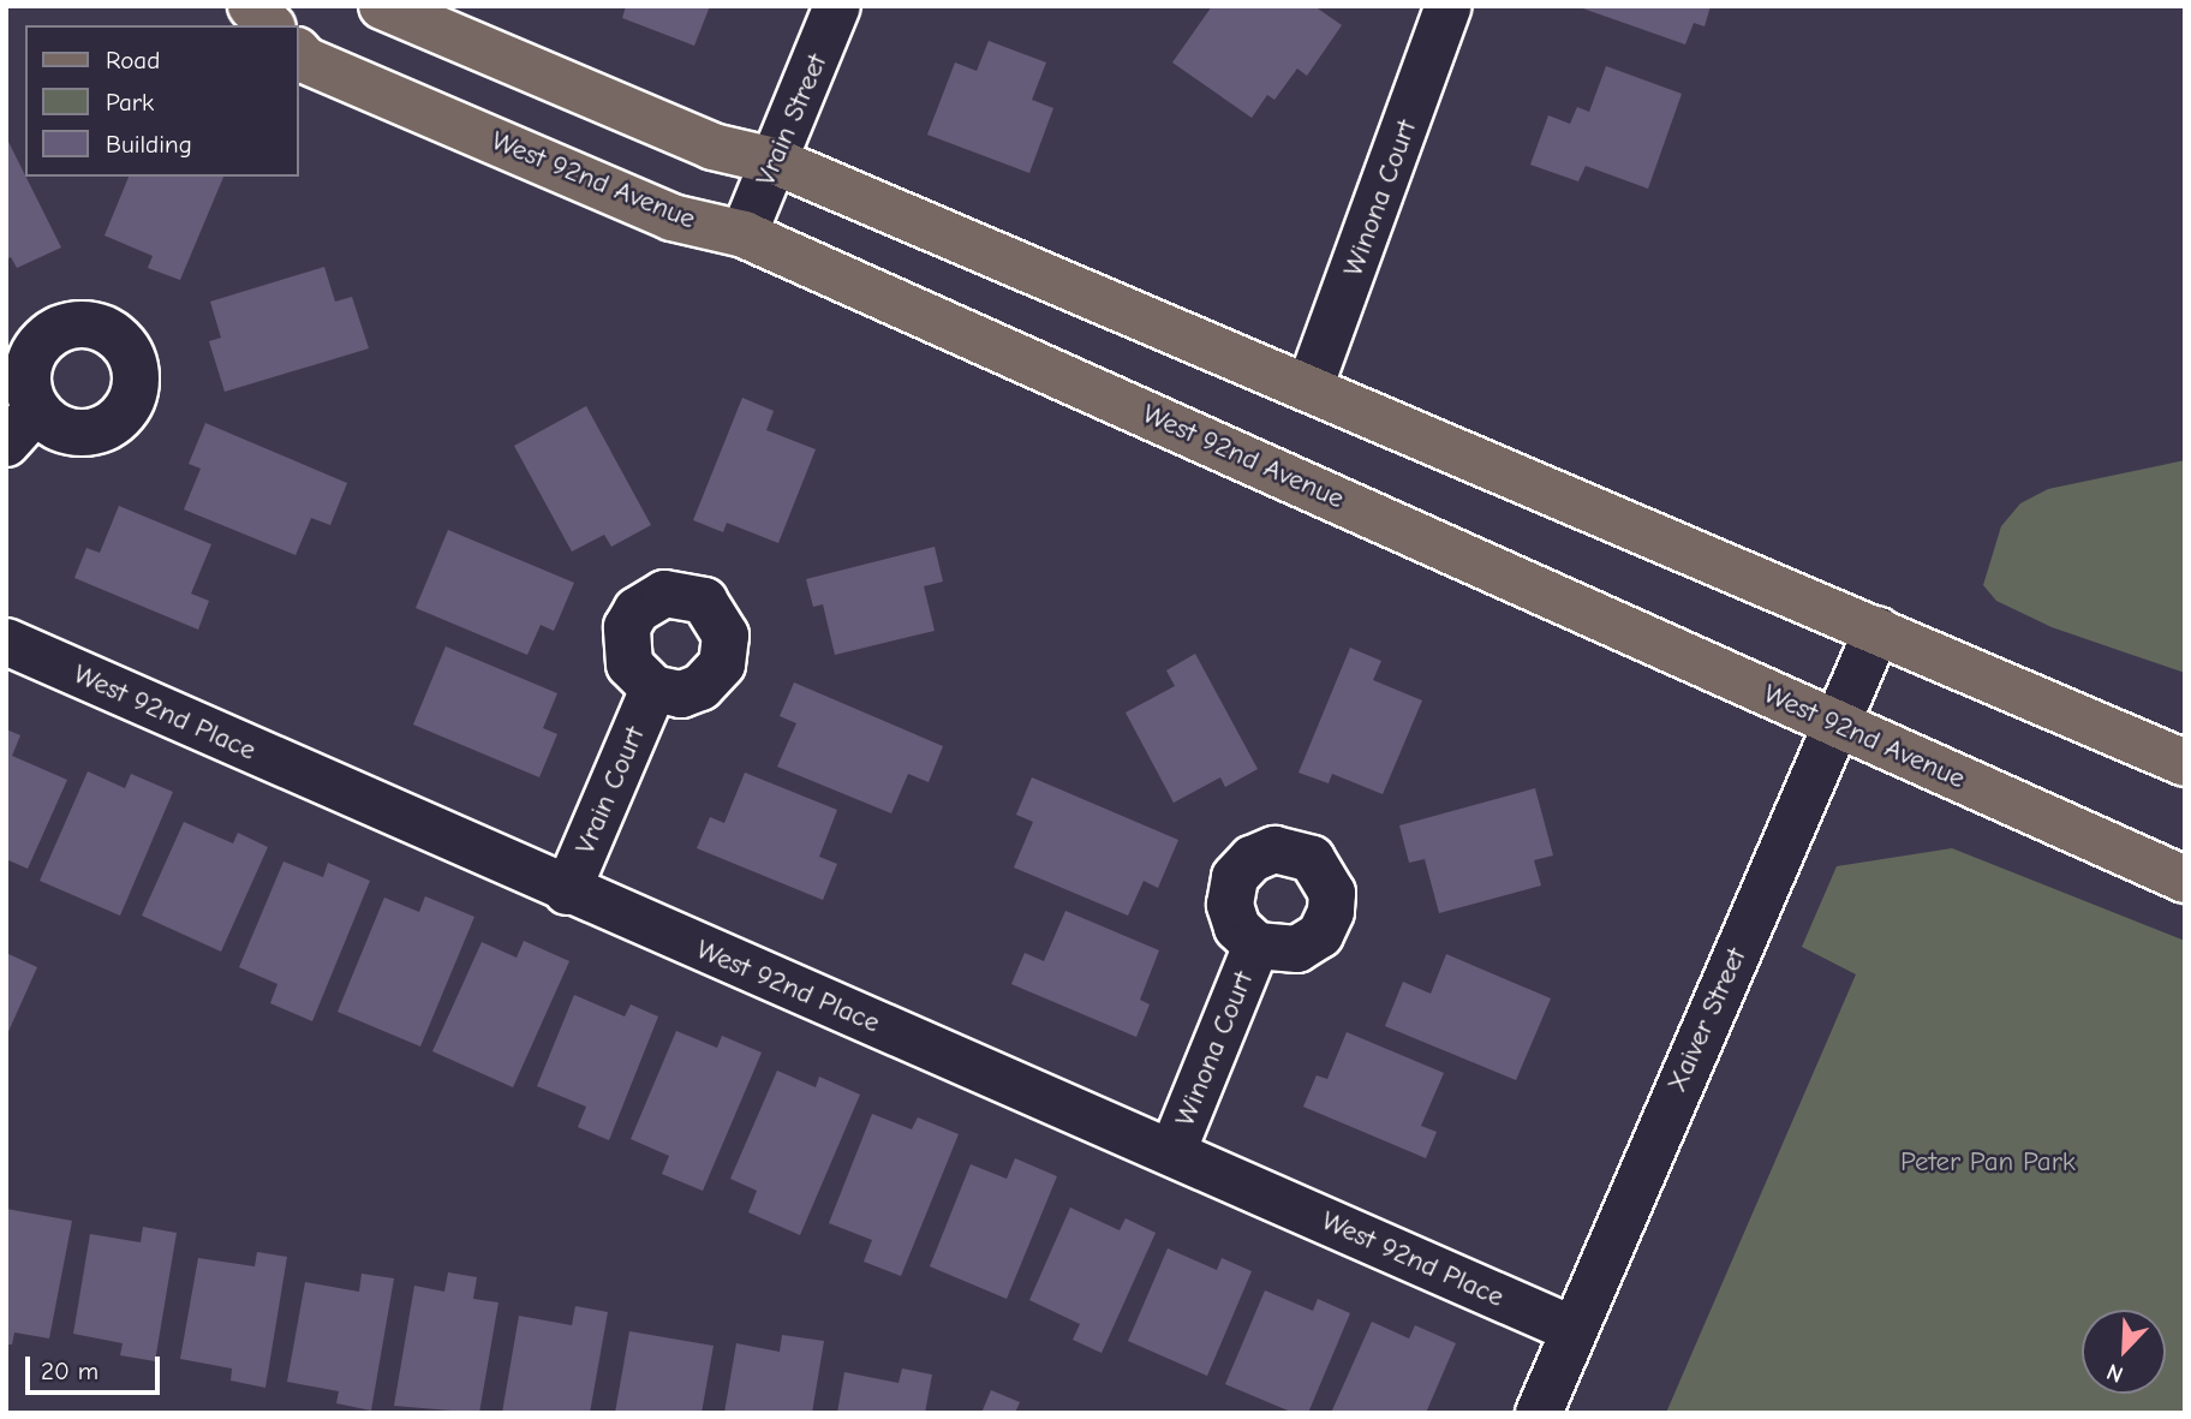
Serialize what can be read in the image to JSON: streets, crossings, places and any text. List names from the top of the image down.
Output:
{
  "streets": {
    "main road": ["West 92nd Avenue"],
    "street": [
      "Vrain Street",
      "Winona Court",
      "West 92nd Place",
      "Vrain Court",
      "Xaiver Street"
    ]
  },
  "crossings": [
    ["Vrain Street", "West 92nd Avenue"],
    ["West 92nd Avenue", "Xaiver Street"],
    ["Winona Court", "West 92nd Place"],
    ["West 92nd Place", "Vrain Court"],
    ["West 92nd Place", "Xaiver Street"]
  ],
  "parks": ["Peter Pan Park"],
  "legend": ["Road", "Park", "Building"],
  "scale_bar": "20 m",
  "north": "bottom left"
}
